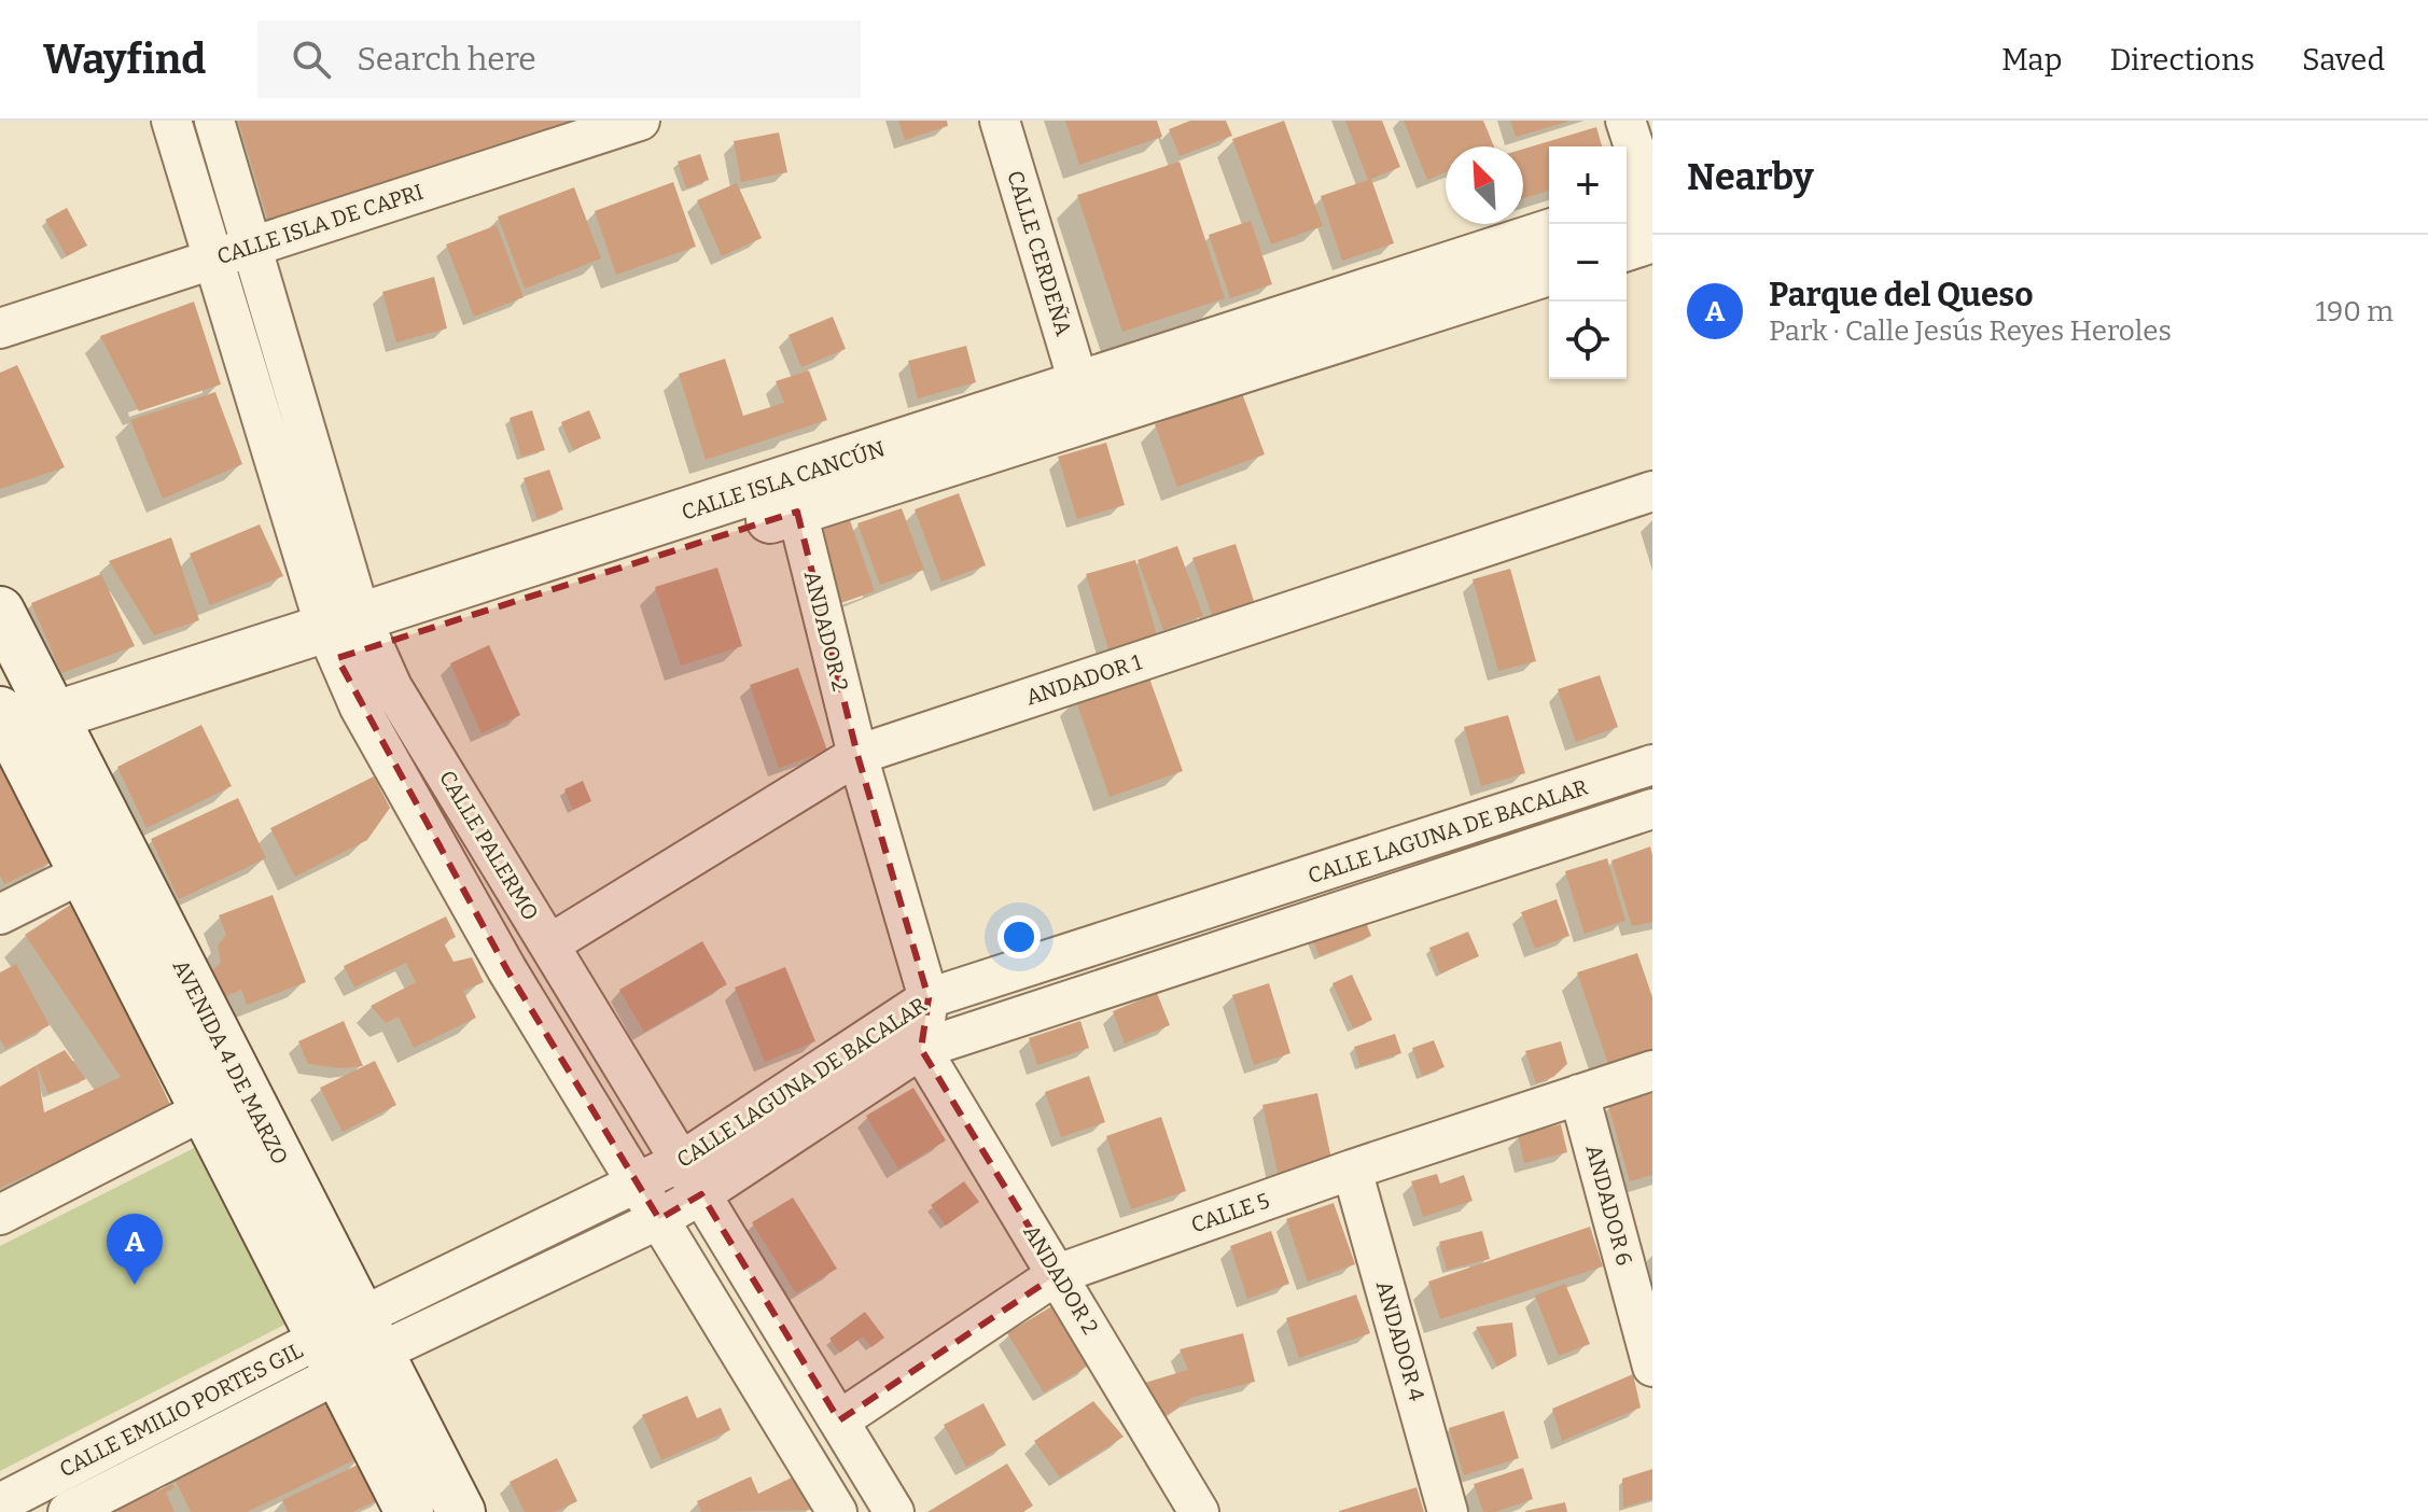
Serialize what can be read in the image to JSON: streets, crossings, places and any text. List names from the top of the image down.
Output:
{
  "streets": {
    "street": [
      "CALLE ISLA DE CAPRI",
      "CALLE CERDEÑA",
      "CALLE ISLA CANCÚN",
      "ANDADOR 2",
      "ANDADOR 1",
      "CALLE LAGUNA DE BACALAR",
      "CALLE PALERMO",
      "AVENIDA 4 DE MARZO",
      "ANDADOR 6",
      "CALLE 5",
      "ANDADOR 4",
      "CALLE EMILIO PORTES GIL"
    ]
  },
  "crossings": [
    ["CALLE ISLA DE CAPRI", "CALLE PALERMO"],
    ["CALLE CERDEÑA", "CALLE ISLA CANCÚN"],
    ["CALLE ISLA CANCÚN", "ANDADOR 2"],
    ["CALLE ISLA CANCÚN", "CALLE PALERMO"],
    ["CALLE ISLA CANCÚN", "AVENIDA 4 DE MARZO"],
    ["ANDADOR 2", "ANDADOR 1"],
    ["ANDADOR 2", "CALLE LAGUNA DE BACALAR"],
    ["ANDADOR 2", "CALLE 5"],
    ["ANDADOR 1", "CALLE PALERMO"],
    ["CALLE LAGUNA DE BACALAR", "CALLE PALERMO"],
    ["CALLE LAGUNA DE BACALAR", "AVENIDA 4 DE MARZO"],
    ["CALLE LAGUNA DE BACALAR", "CALLE EMILIO PORTES GIL"],
    ["CALLE PALERMO", "CALLE 5"],
    ["AVENIDA 4 DE MARZO", "CALLE EMILIO PORTES GIL"],
    ["ANDADOR 6", "CALLE 5"],
    ["CALLE 5", "ANDADOR 4"]
  ],
  "north": "top left",
  "page": {
    "header": "Wayfind",
    "search": "Search here",
    "nav": ["Map", "Directions", "Saved"],
    "heading": "Nearby",
    "map_buttons": ["+", "−"],
    "list": [
      {
        "mark": "A",
        "name": "Parque del Queso",
        "note": "Park · Calle Jesús Reyes Heroles",
        "value": "190 m"
      }
    ],
    "pins": "A"
  }
}
